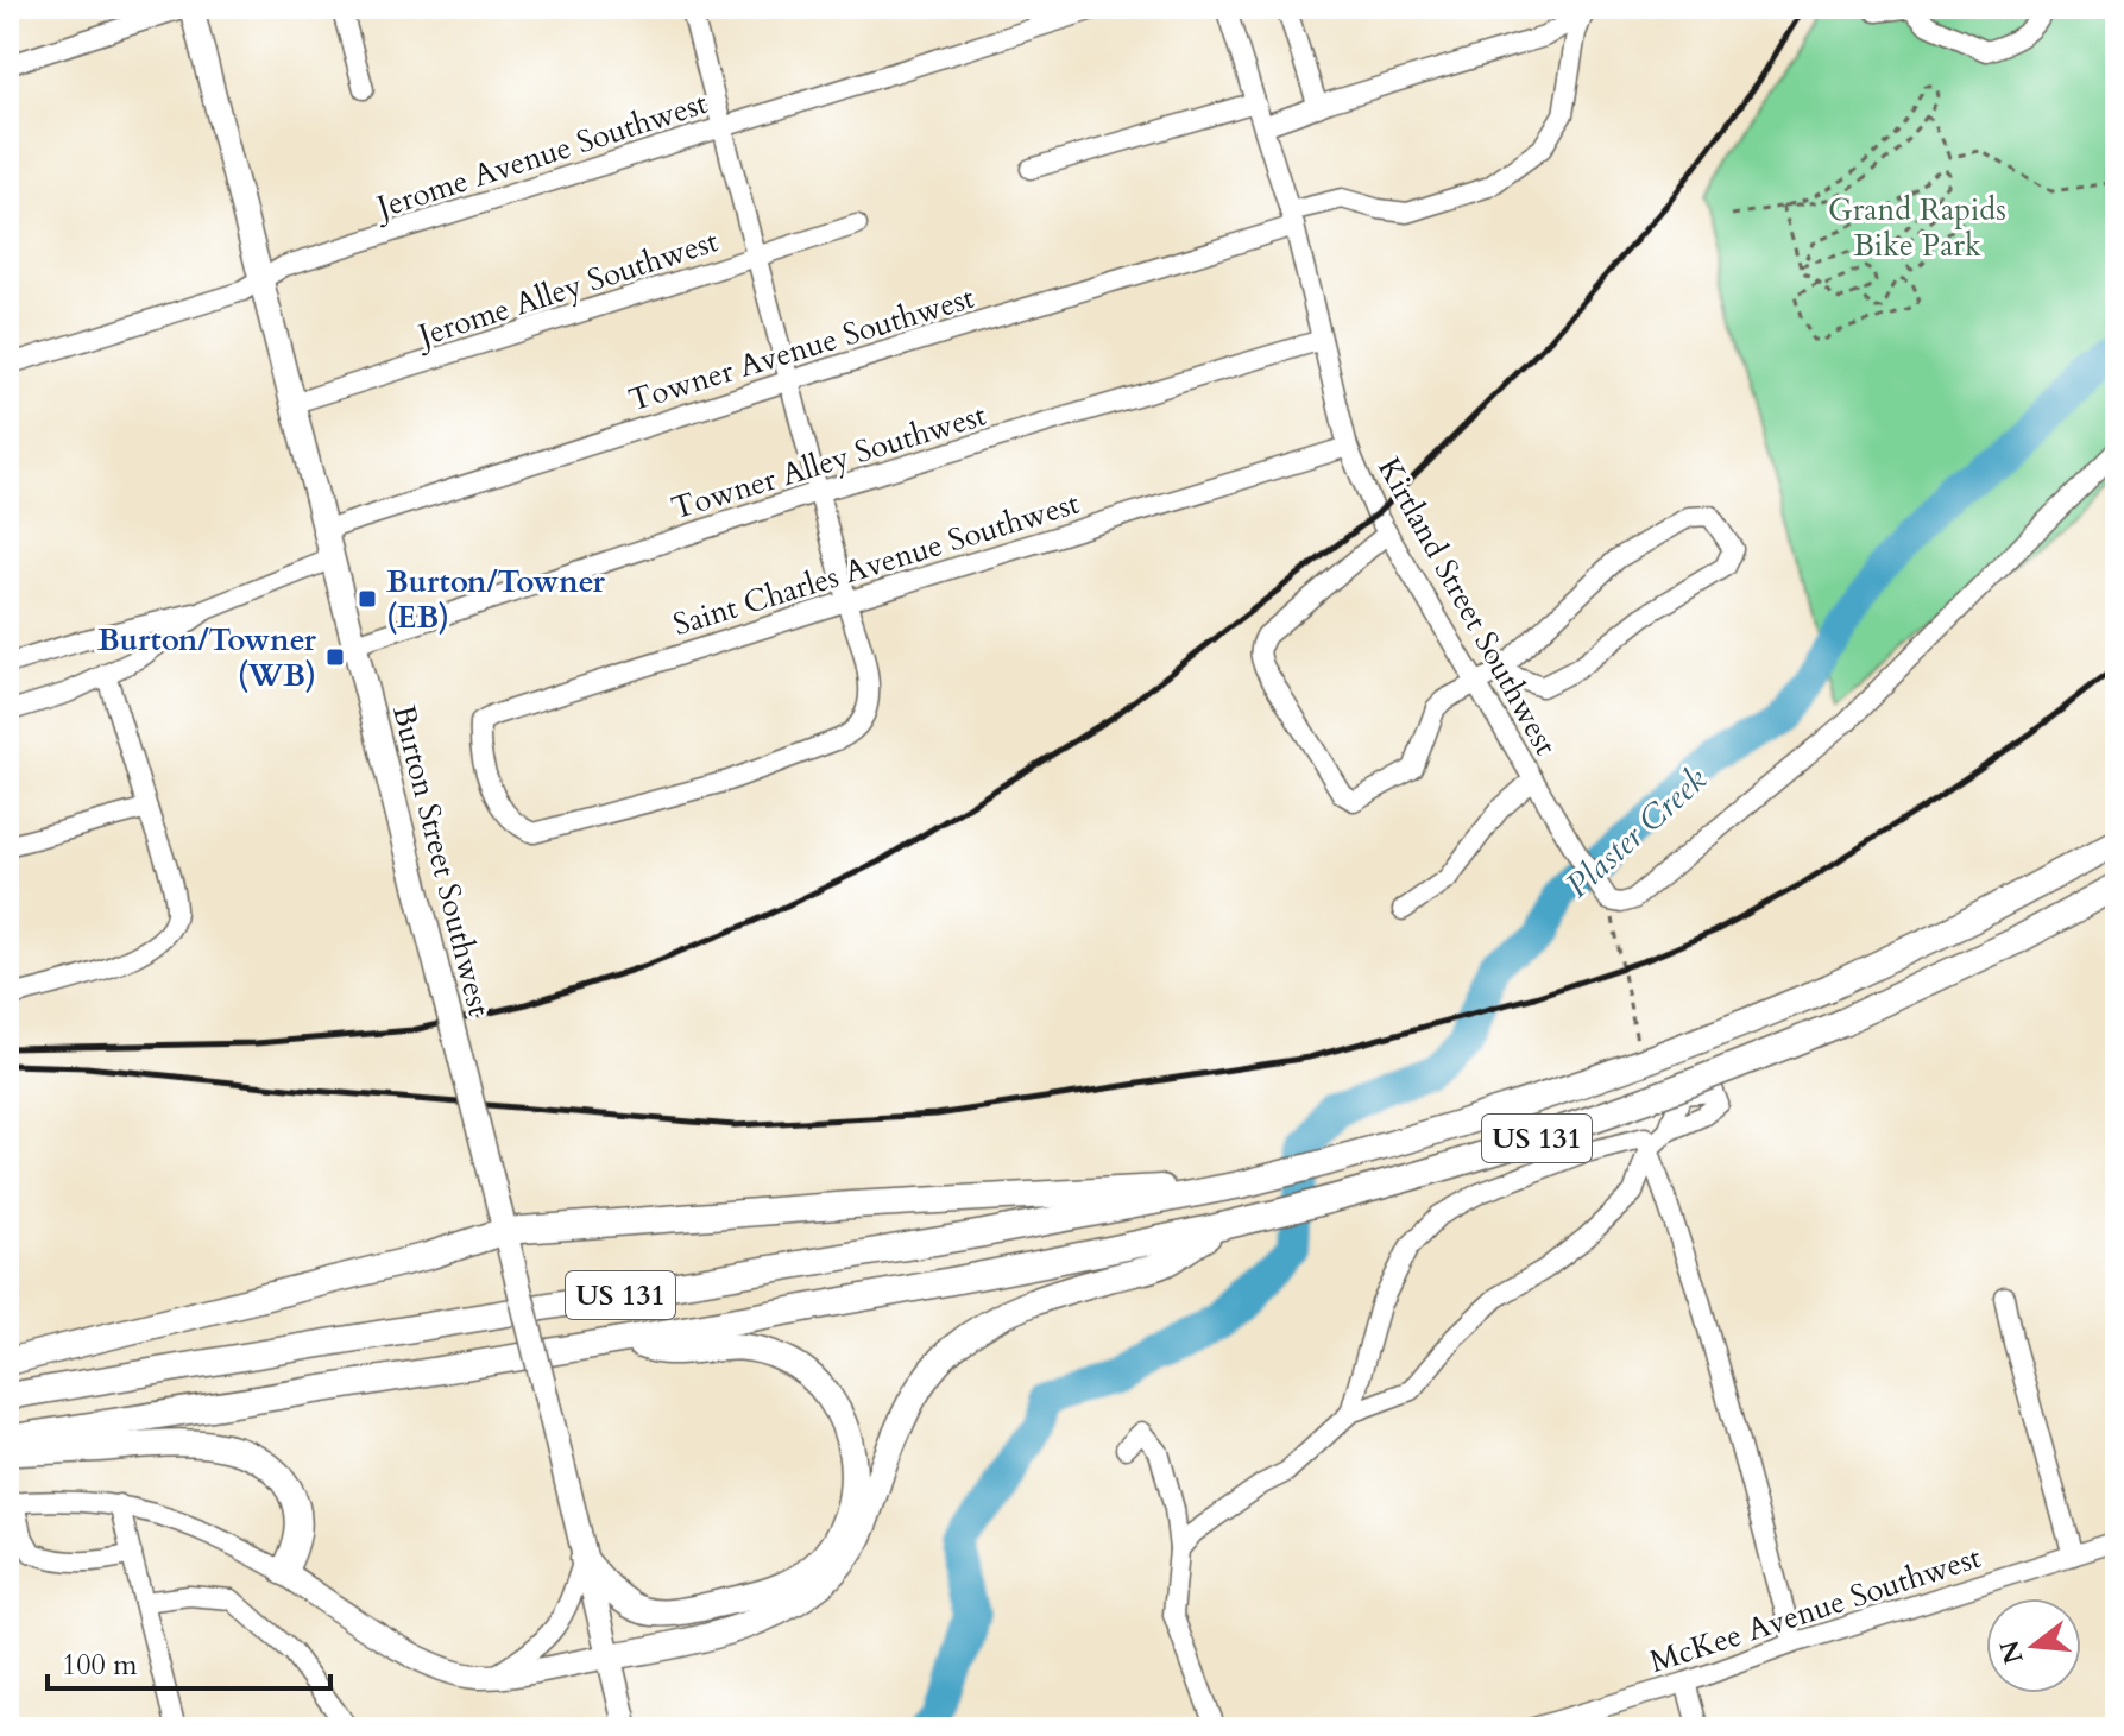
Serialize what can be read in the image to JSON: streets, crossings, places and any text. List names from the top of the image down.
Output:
{
  "streets": {
    "highway": ["US 131"],
    "main road": ["Burton Street Southwest"],
    "street": [
      "Jerome Avenue Southwest",
      "Jerome Alley Southwest",
      "Towner Avenue Southwest",
      "Towner Alley Southwest",
      "Saint Charles Avenue Southwest",
      "Kirtland Street Southwest",
      "McKee Avenue Southwest"
    ]
  },
  "crossings": [
    ["Jerome Avenue Southwest", "Burton Street Southwest"],
    ["Jerome Alley Southwest", "Burton Street Southwest"],
    ["Towner Avenue Southwest", "Kirtland Street Southwest"],
    ["Towner Avenue Southwest", "Burton Street Southwest"],
    ["Towner Alley Southwest", "Kirtland Street Southwest"],
    ["Towner Alley Southwest", "Burton Street Southwest"],
    ["Saint Charles Avenue Southwest", "Kirtland Street Southwest"]
  ],
  "water": ["Plaster Creek"],
  "parks": ["Grand Rapids Bike Park"],
  "places": {
    "transit": ["Burton/Towner (EB)", "Burton/Towner (WB)"]
  },
  "scale_bar": "100 m",
  "north": "left"
}
